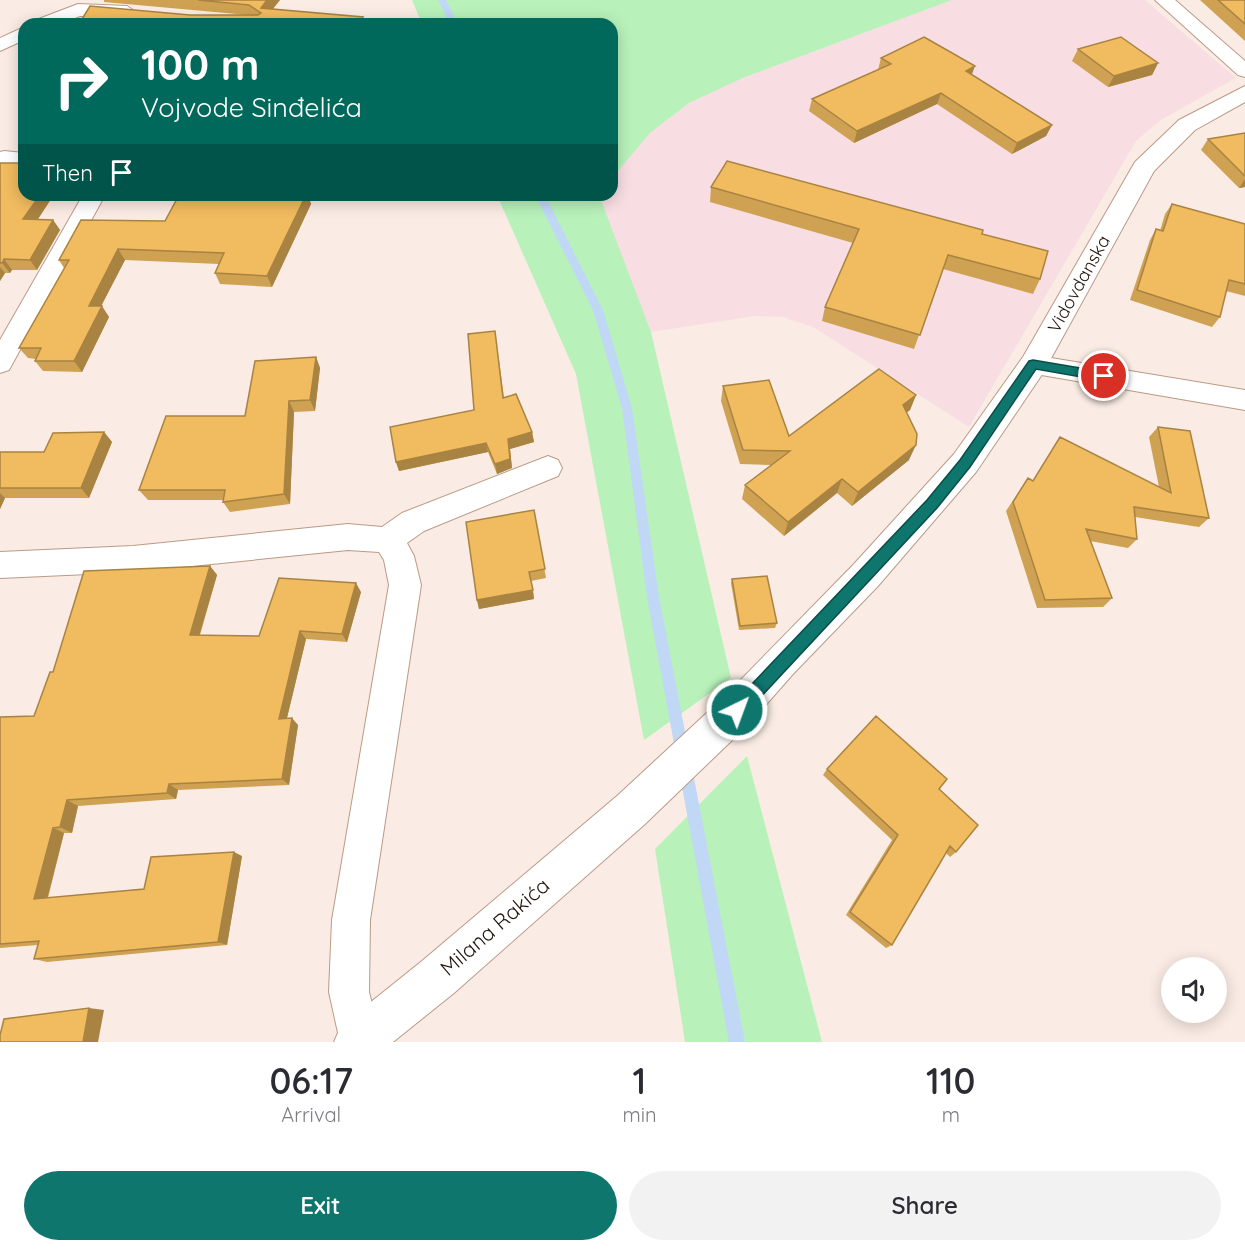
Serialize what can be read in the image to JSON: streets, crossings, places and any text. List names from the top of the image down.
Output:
{
  "streets": {
    "main road": ["Vidovdanska", "Milana Rakića"]
  },
  "crossings": [
    ["Vidovdanska", "Milana Rakića"]
  ],
  "page": {
    "turn": ["100 m", "Vojvode Sinđelića"],
    "then": "Then",
    "eta": [
      "06:17",
      "Arrival",
      "1",
      "min",
      "110",
      "m"
    ],
    "buttons": ["Exit", "Share"]
  }
}
